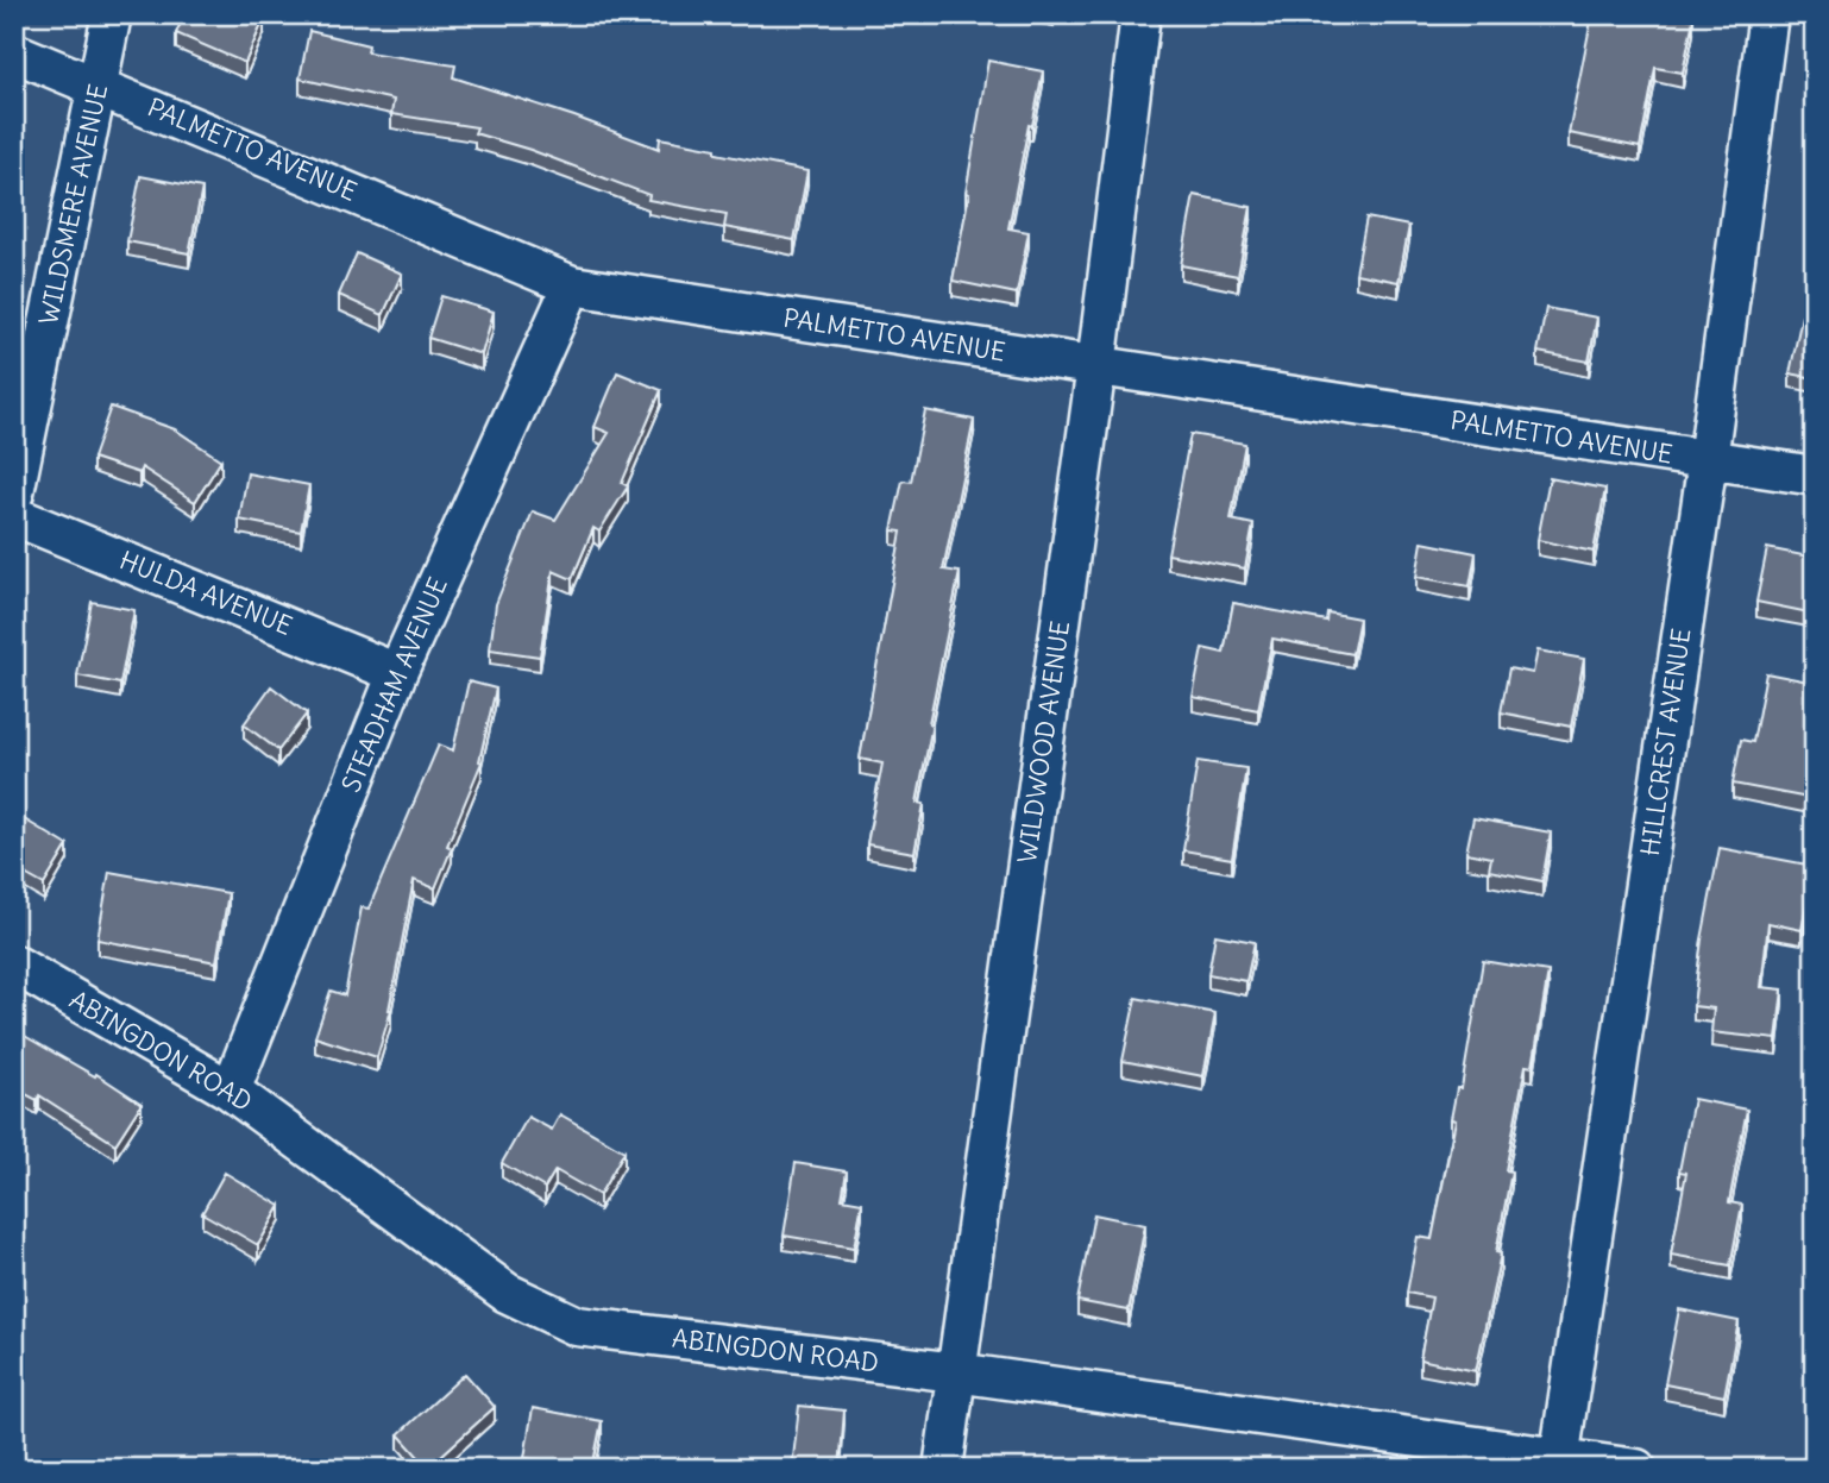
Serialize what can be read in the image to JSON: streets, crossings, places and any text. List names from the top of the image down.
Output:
{
  "streets": {
    "street": [
      "PALMETTO AVENUE",
      "WILDSMERE AVENUE",
      "HULDA AVENUE",
      "STEADHAM AVENUE",
      "WILDWOOD AVENUE",
      "HILLCREST AVENUE",
      "ABINGDON ROAD"
    ]
  },
  "crossings": [
    ["PALMETTO AVENUE", "WILDSMERE AVENUE"],
    ["PALMETTO AVENUE", "STEADHAM AVENUE"],
    ["PALMETTO AVENUE", "WILDWOOD AVENUE"],
    ["PALMETTO AVENUE", "HILLCREST AVENUE"],
    ["HULDA AVENUE", "STEADHAM AVENUE"],
    ["STEADHAM AVENUE", "ABINGDON ROAD"],
    ["WILDWOOD AVENUE", "ABINGDON ROAD"],
    ["HILLCREST AVENUE", "ABINGDON ROAD"]
  ]
}
